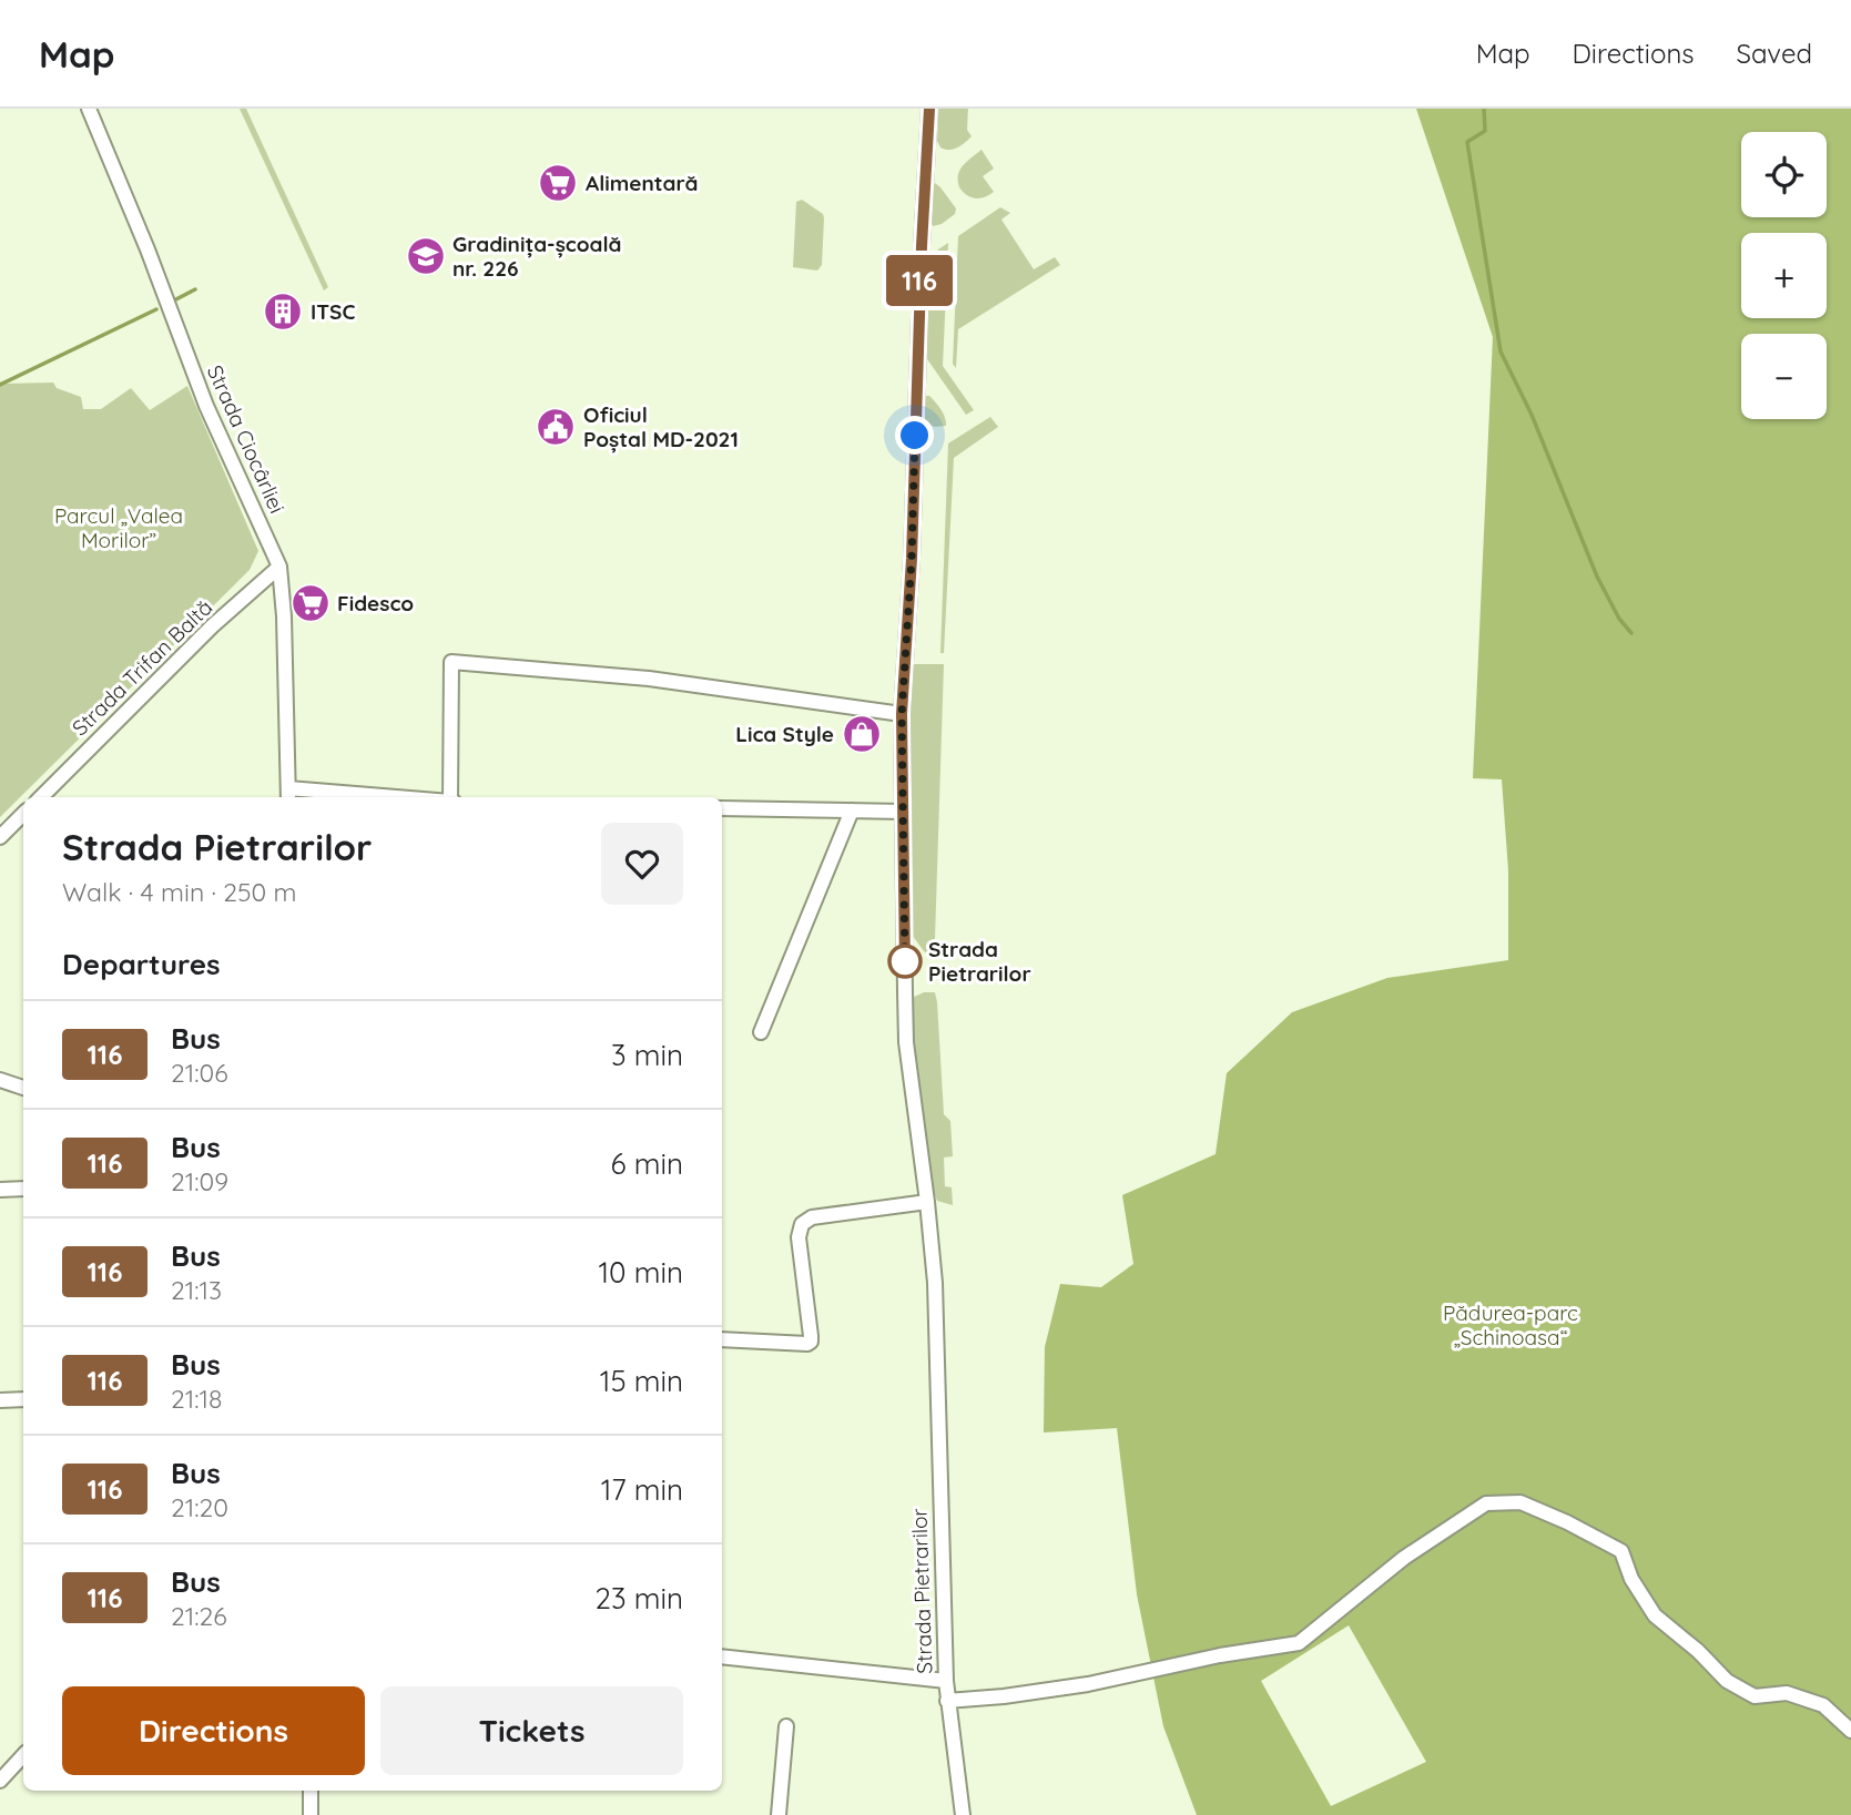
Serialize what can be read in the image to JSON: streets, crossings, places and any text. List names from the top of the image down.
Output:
{
  "streets": {
    "street": ["Strada Ciocârliei", "Strada Trifan Baltă", "Strada Pietrarilor"]
  },
  "crossings": [
    ["Strada Ciocârliei", "Strada Trifan Baltă"]
  ],
  "parks": ["Parcul „Valea Morilor”", "Pădurea-parc „Schinoasa“"],
  "places": {
    "supermarket": ["Alimentară", "Fidesco"],
    "school or university": ["Gradinița-școală nr. 226"],
    "building": ["ITSC"],
    "public building": ["Oficiul Poștal MD-2021"],
    "shop": ["Lica Style"],
    "other": ["Strada Pietrarilor"]
  },
  "lines": ["bus line 116"],
  "page": {
    "header": "Map",
    "nav": ["Map", "Directions", "Saved"],
    "on_map": "116",
    "map_buttons": ["+", "−"],
    "heading": [
      ["Strada Pietrarilor", "Walk · 4 min · 250 m"],
      "Departures"
    ],
    "list": [
      {
        "mark": "116",
        "name": "Bus",
        "note": "21:06",
        "value": "3 min"
      },
      {
        "mark": "116",
        "name": "Bus",
        "note": "21:09",
        "value": "6 min"
      },
      {
        "mark": "116",
        "name": "Bus",
        "note": "21:13",
        "value": "10 min"
      },
      {
        "mark": "116",
        "name": "Bus",
        "note": "21:18",
        "value": "15 min"
      },
      {
        "mark": "116",
        "name": "Bus",
        "note": "21:20",
        "value": "17 min"
      },
      {
        "mark": "116",
        "name": "Bus",
        "note": "21:26",
        "value": "23 min"
      }
    ],
    "buttons": ["Directions", "Tickets"]
  }
}
